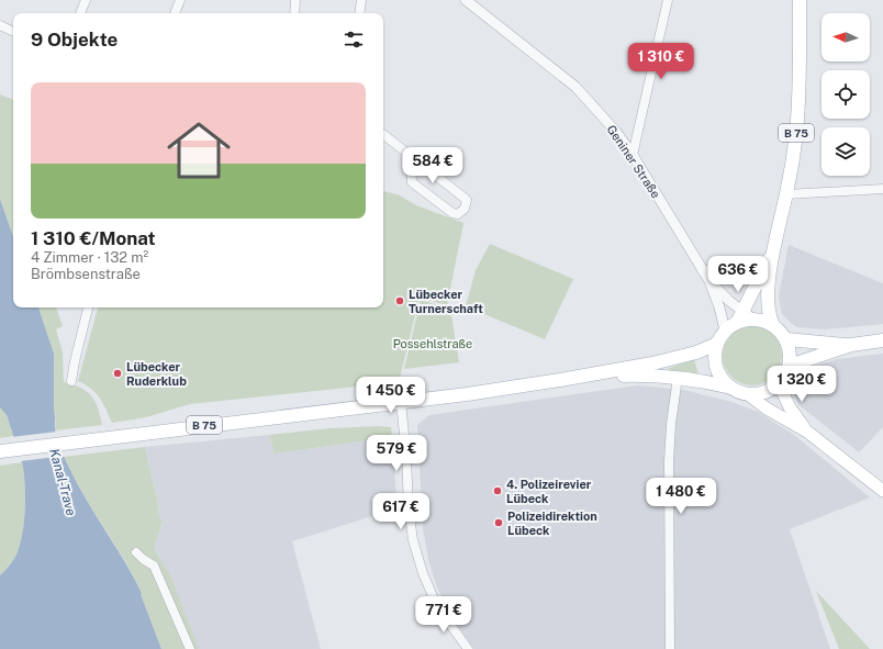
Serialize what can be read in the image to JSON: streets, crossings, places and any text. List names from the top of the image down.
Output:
{
  "streets": {
    "main road": ["B 75"],
    "street": ["Geniner Straße"]
  },
  "crossings": [
    ["B 75", "Geniner Straße"]
  ],
  "water": ["Kanal-Trave"],
  "parks": ["Possehlstraße"],
  "places": [
    "Lübecker Turnerschaft",
    "Lübecker Ruderklub",
    "4. Polizeirevier Lübeck",
    "Polizeidirektion Lübeck"
  ],
  "north": "left",
  "page": {
    "heading": "9 Objekte",
    "price": [
      "1 310 €",
      "584 €",
      "636 €",
      "1 320 €",
      "1 450 €",
      "579 €",
      "1 480 €",
      "617 €",
      "771 €"
    ],
    "list": [
      {
        "name": "1 310 €/Monat",
        "note": "4 Zimmer · 132 m² · Brömbsenstraße"
      }
    ]
  }
}
